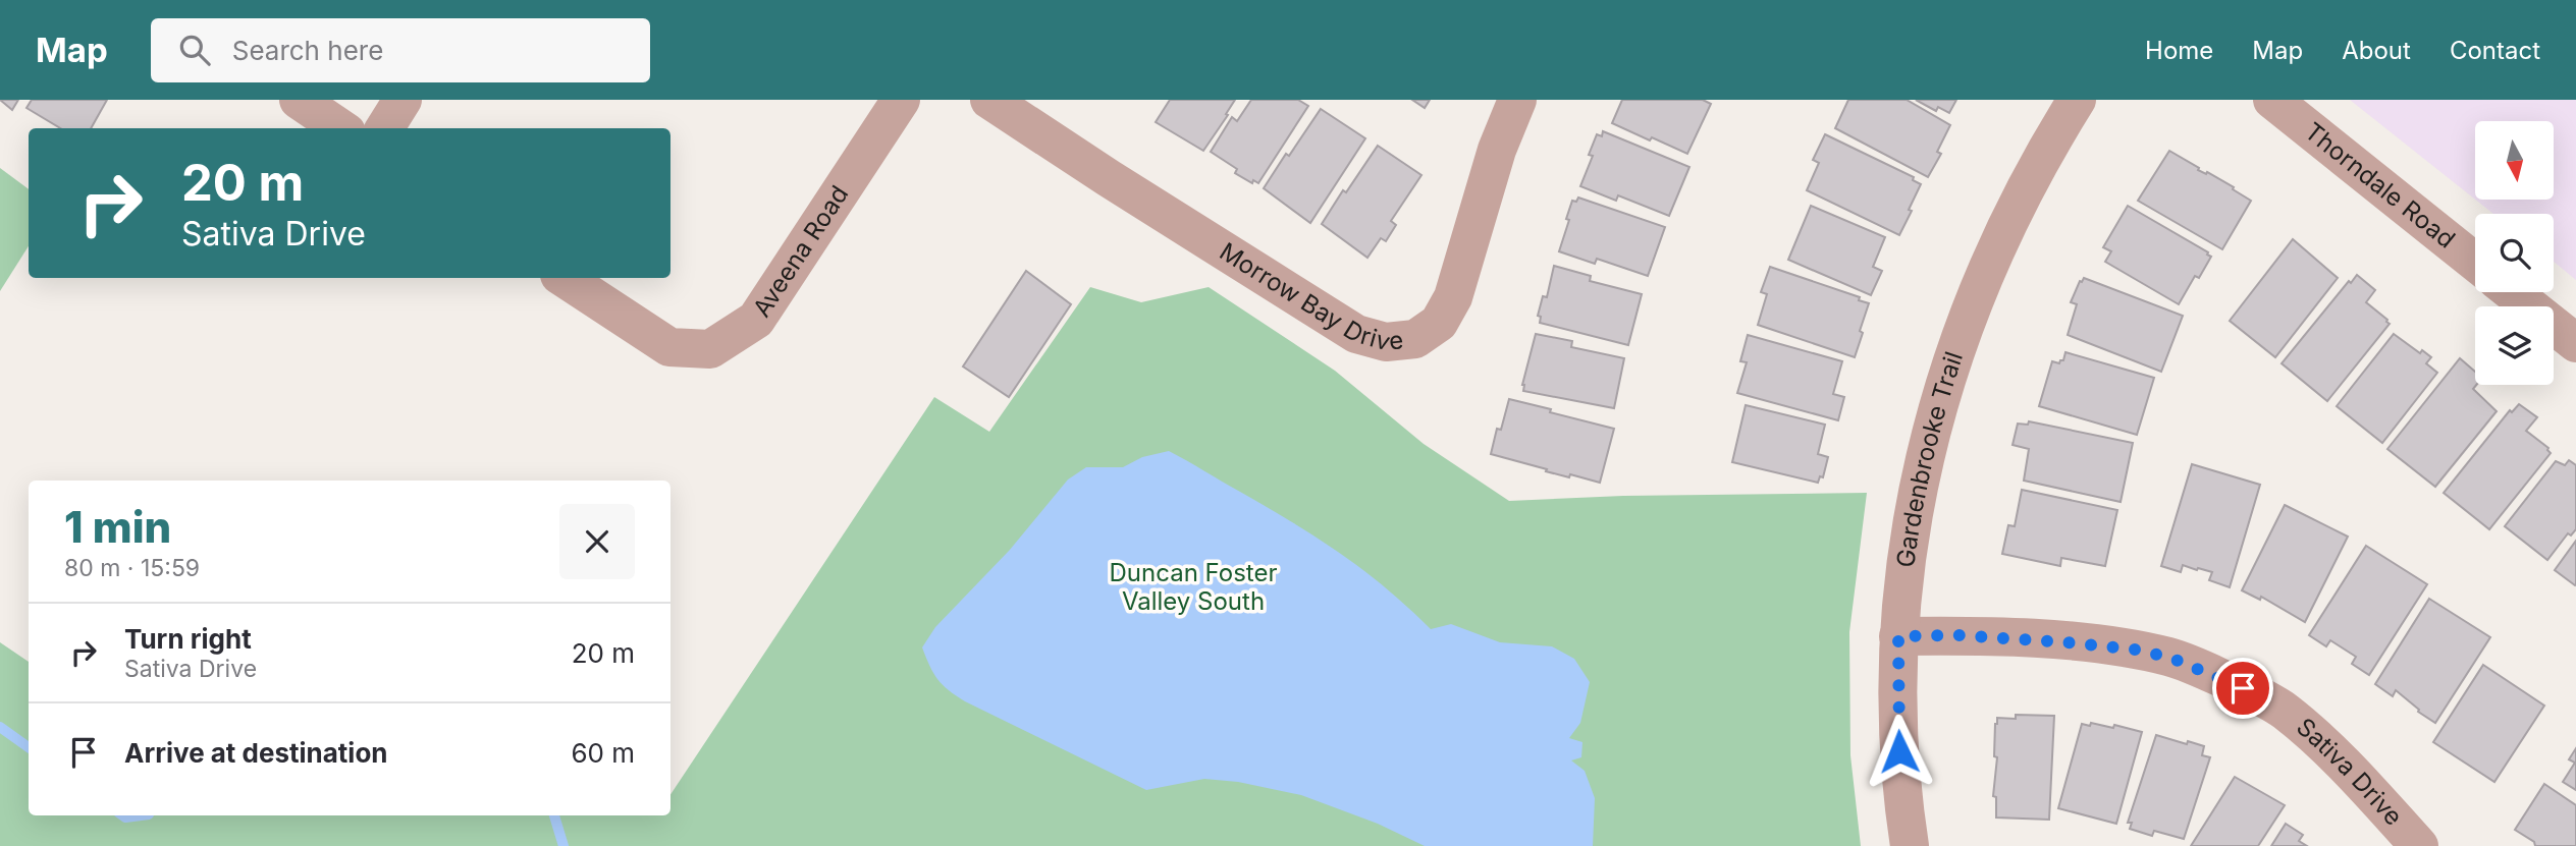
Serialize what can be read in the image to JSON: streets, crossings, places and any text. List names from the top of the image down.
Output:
{
  "streets": {
    "street": [
      "Thorndale Road",
      "Aveena Road",
      "Morrow Bay Drive",
      "Gardenbrooke Trail",
      "Sativa Drive"
    ]
  },
  "crossings": [
    ["Gardenbrooke Trail", "Sativa Drive"]
  ],
  "parks": ["Duncan Foster Valley South"],
  "north": "bottom",
  "page": {
    "header": "Map",
    "search": "Search here",
    "nav": [
      "Home",
      "Map",
      "About",
      "Contact"
    ],
    "turn": ["20 m", "Sativa Drive"],
    "heading": ["1 min", "80 m · 15:59"],
    "list": [
      {
        "name": "Turn right",
        "note": "Sativa Drive",
        "value": "20 m"
      },
      {
        "name": "Arrive at destination",
        "value": "60 m"
      }
    ]
  }
}
